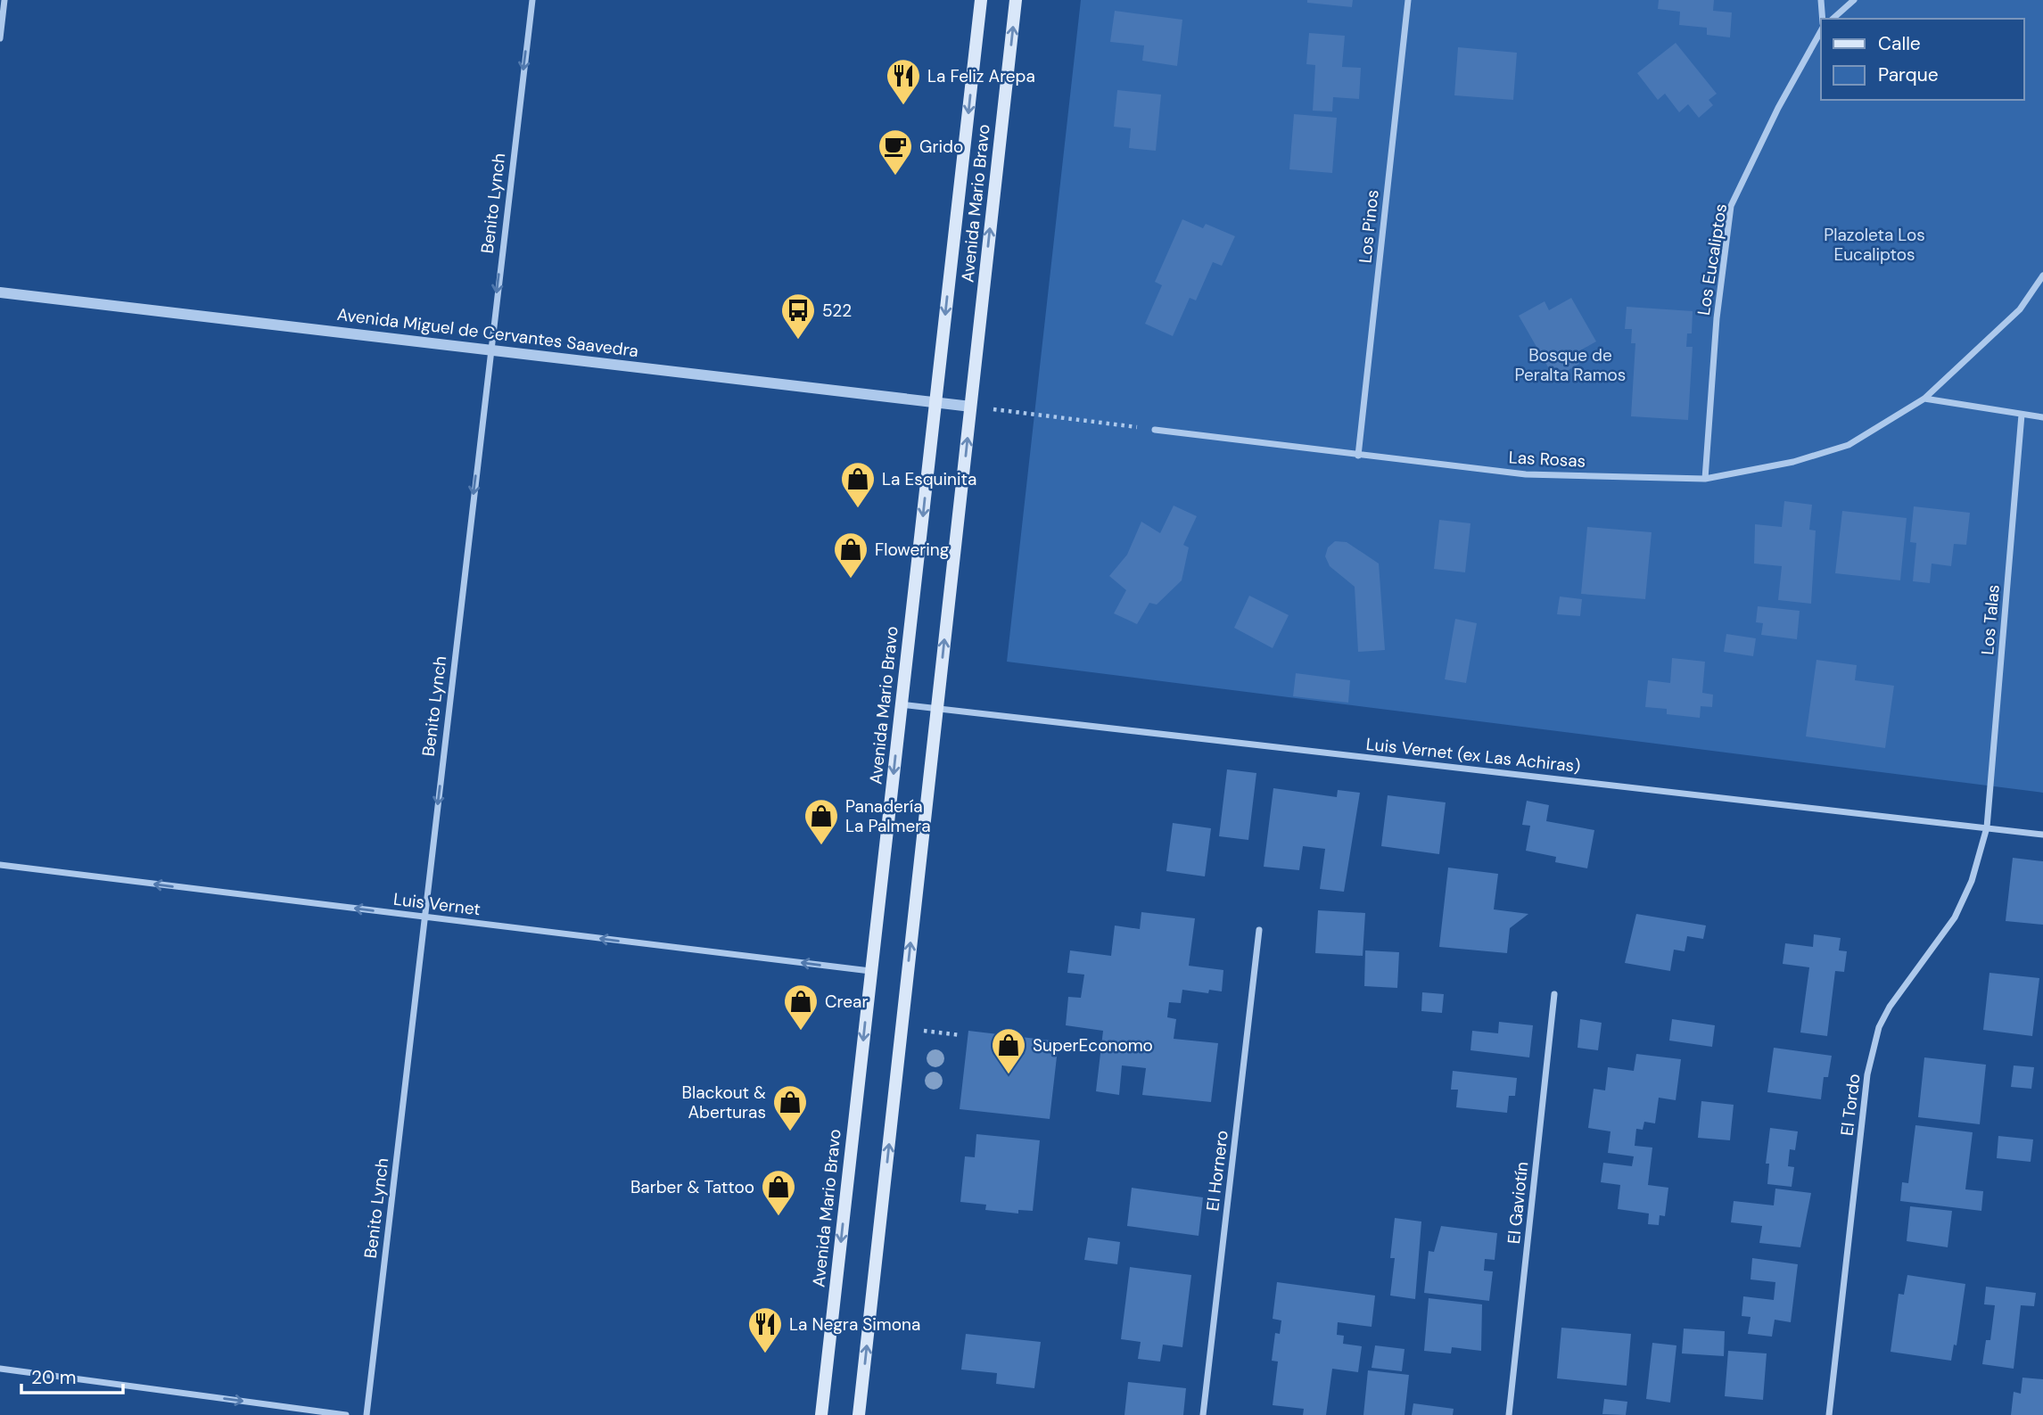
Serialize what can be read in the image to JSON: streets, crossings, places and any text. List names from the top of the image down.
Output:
{
  "streets": {
    "main road": ["Avenida Mario Bravo"],
    "street": [
      "Benito Lynch",
      "Los Pinos",
      "Los Eucaliptos",
      "Avenida Miguel de Cervantes Saavedra",
      "Las Rosas",
      "Los Talas",
      "Luis Vernet (ex Las Achiras)",
      "Luis Vernet",
      "El Tordo",
      "El Hornero",
      "El Gaviotín"
    ]
  },
  "crossings": [
    ["Benito Lynch", "Avenida Miguel de Cervantes Saavedra"],
    ["Benito Lynch", "Luis Vernet"],
    ["Avenida Mario Bravo", "Avenida Miguel de Cervantes Saavedra"],
    ["Avenida Mario Bravo", "Luis Vernet (ex Las Achiras)"],
    ["Avenida Mario Bravo", "Luis Vernet"],
    ["Los Pinos", "Las Rosas"],
    ["Los Eucaliptos", "Las Rosas"],
    ["Los Talas", "Luis Vernet (ex Las Achiras)"],
    ["Los Talas", "El Tordo"],
    ["Luis Vernet (ex Las Achiras)", "El Tordo"]
  ],
  "one_way": ["Benito Lynch", "Luis Vernet"],
  "parks": ["Plazoleta Los Eucaliptos", "Bosque de Peralta Ramos"],
  "places": {
    "restaurant": ["La Feliz Arepa", "La Negra Simona"],
    "cafe": ["Grido"],
    "bus stop": ["522"],
    "shop": [
      "La Esquinita",
      "Flowering",
      "Panadería La Palmera",
      "Crear",
      "SuperEconomo",
      "Blackout & Aberturas",
      "Barber & Tattoo"
    ]
  },
  "legend": ["Calle", "Parque"],
  "scale_bar": "20 m"
}
